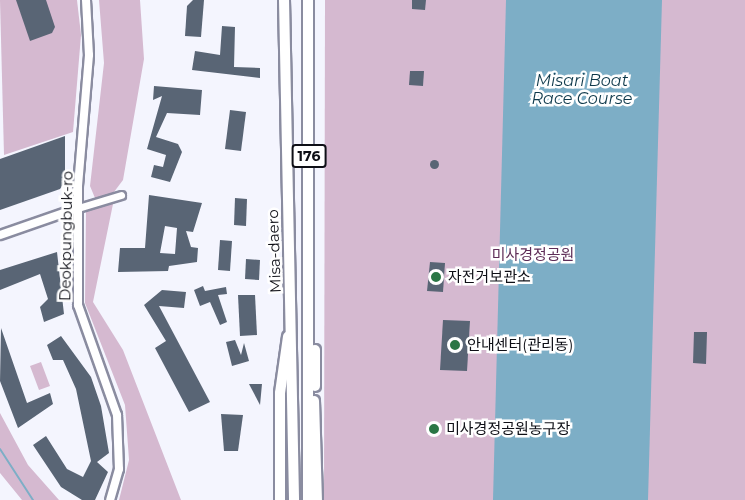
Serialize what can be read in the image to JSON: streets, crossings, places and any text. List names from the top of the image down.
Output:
{
  "streets": {
    "main road": ["176", "Misa-daero"],
    "street": ["Deokpungbuk-ro"]
  },
  "water": ["Misari Boat Race Course"],
  "parks": ["미사경정공원"],
  "places": ["자전거보관소", "안내센터(관리동)", "미사경정공원농구장"]
}
